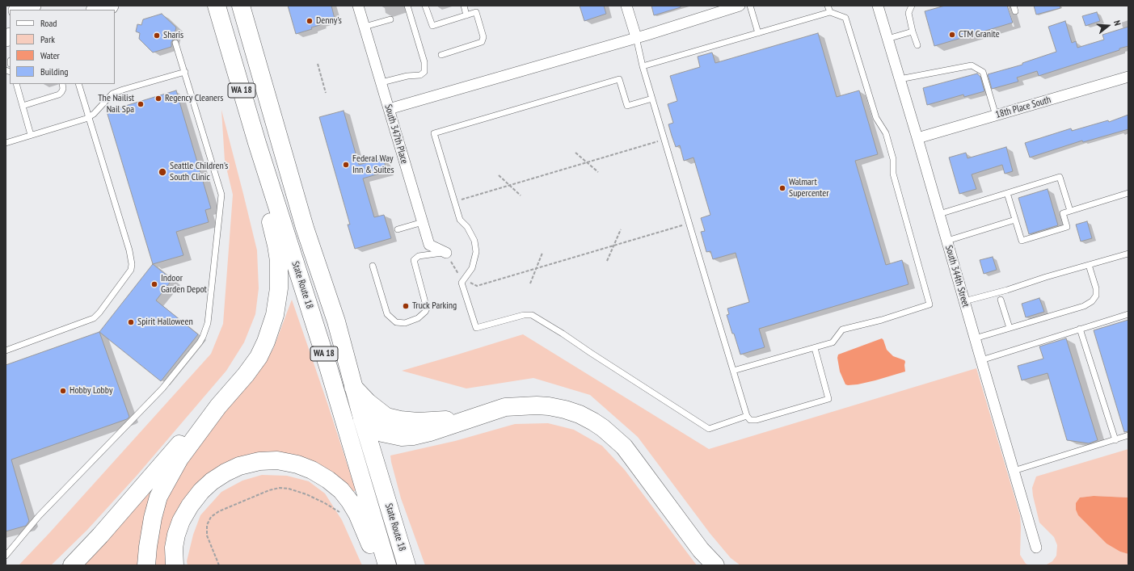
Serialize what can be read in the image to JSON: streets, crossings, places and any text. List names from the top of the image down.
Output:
{
  "streets": {
    "highway": ["WA 18", "State Route 18"],
    "street": ["18th Place South", "South 347th Place", "South 344th Street"]
  },
  "crossings": [
    ["18th Place South", "South 344th Street"]
  ],
  "places": [
    "Denny's",
    "CTM Granite",
    "Sharis",
    "Regency Cleaners",
    "The Nailist Nail Spa",
    "Federal Way Inn & Suites",
    "Seattle Children's South Clinic",
    "Walmart Supercenter",
    "Indoor Garden Depot",
    "Truck Parking",
    "Spirit Halloween",
    "Hobby Lobby"
  ],
  "legend": [
    "Road",
    "Park",
    "Water",
    "Building"
  ],
  "north": "right"
}
